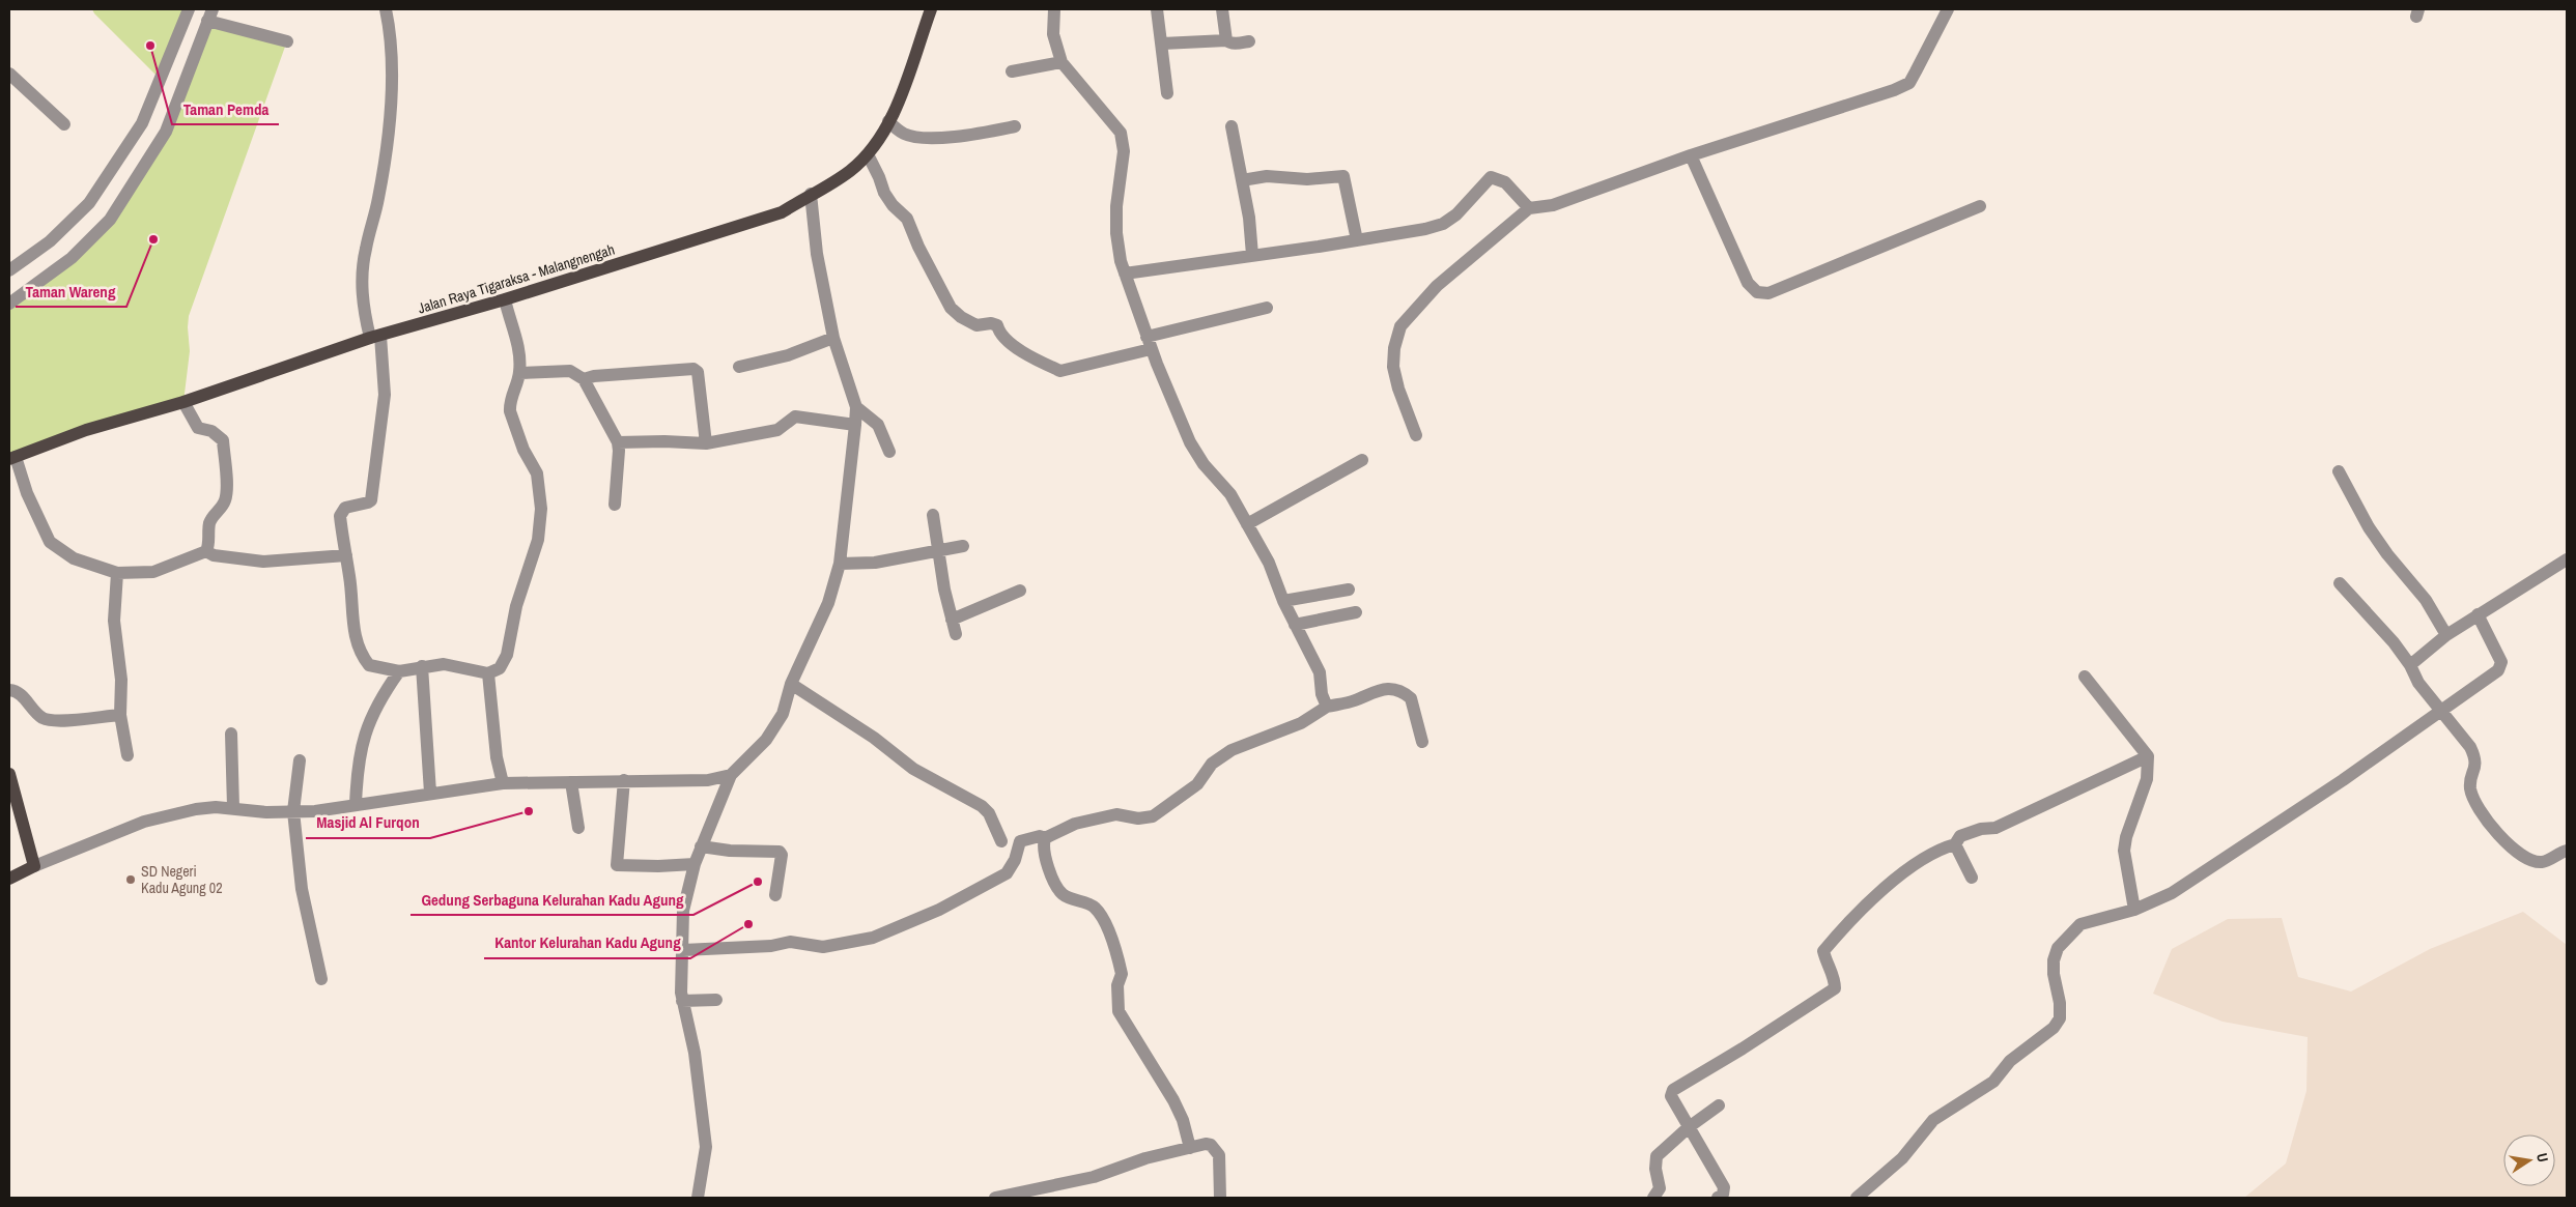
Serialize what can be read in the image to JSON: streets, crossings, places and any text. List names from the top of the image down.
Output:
{
  "streets": {
    "main road": ["Jalan Raya Tigaraksa - Malangnengah"]
  },
  "places": [
    "Taman Pemda",
    "Taman Wareng",
    "Masjid Al Furqon",
    "SD Negeri Kadu Agung 02",
    "Gedung Serbaguna Kelurahan Kadu Agung",
    "Kantor Kelurahan Kadu Agung"
  ],
  "north": "right"
}
